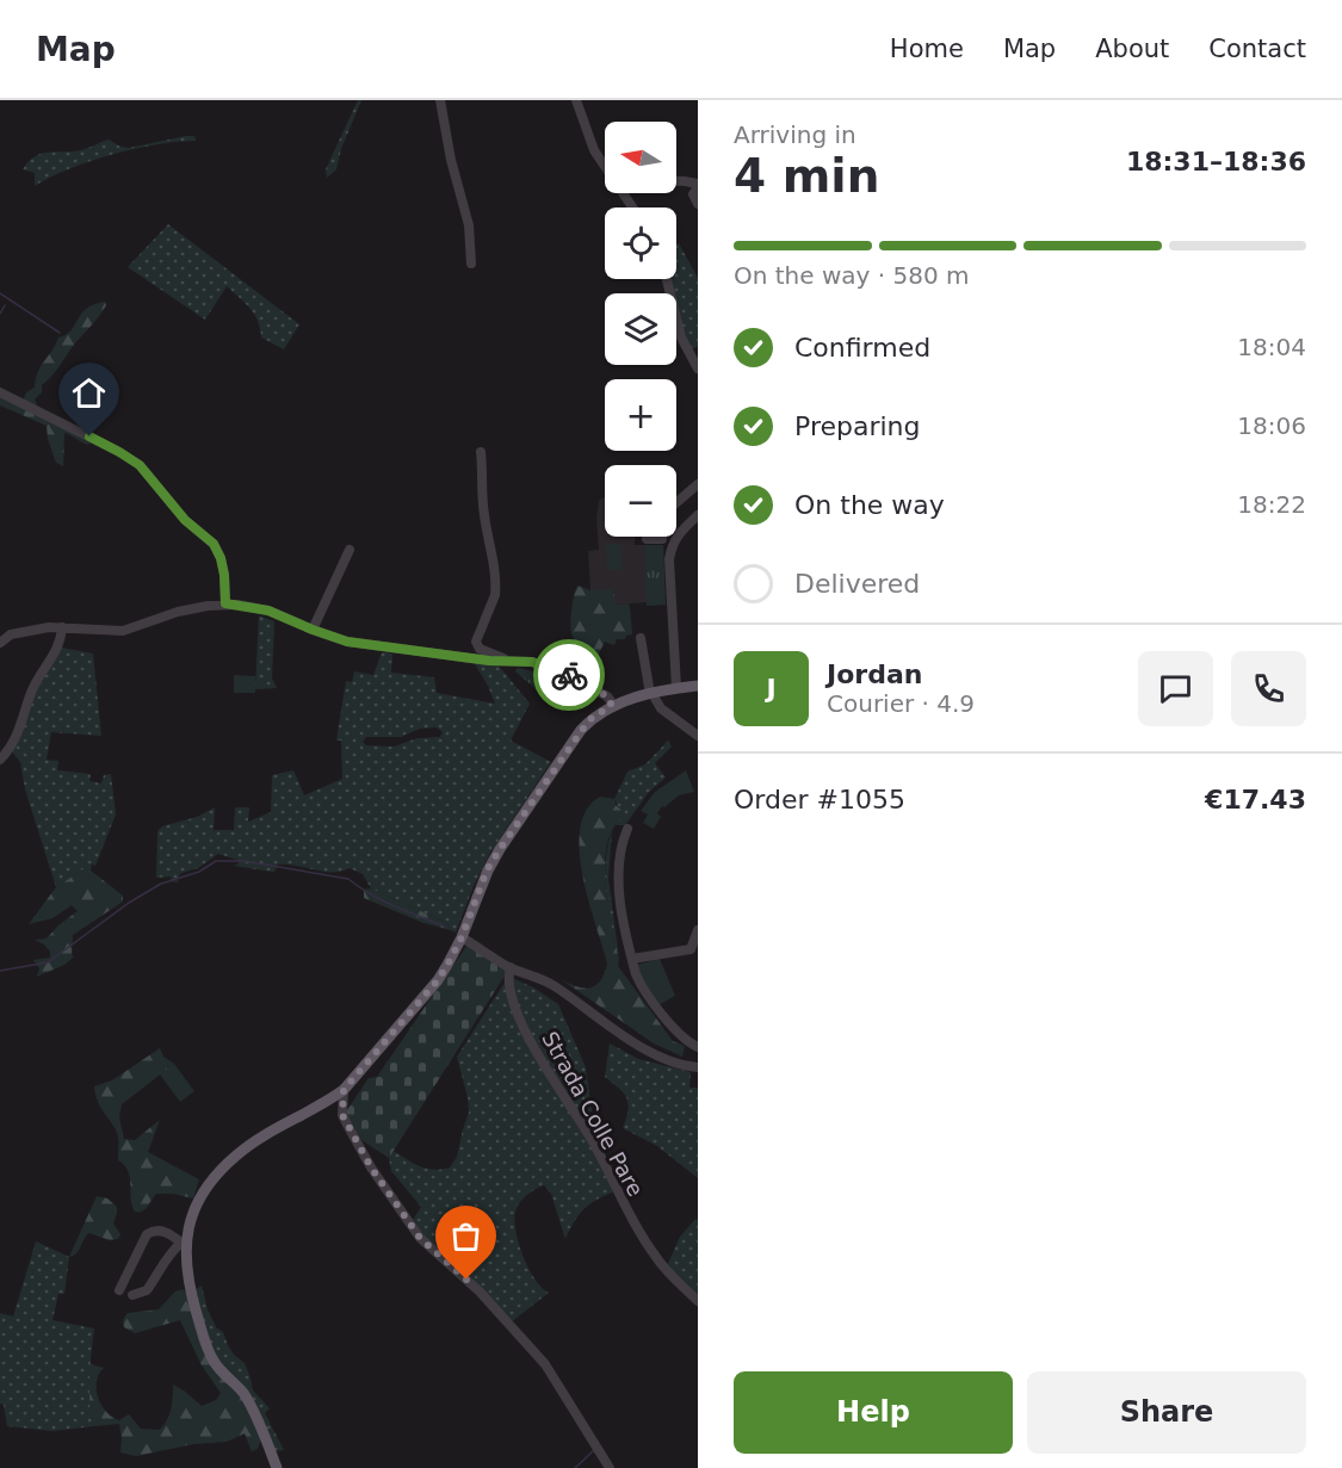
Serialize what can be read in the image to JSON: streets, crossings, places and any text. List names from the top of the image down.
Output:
{
  "streets": {
    "street": ["Strada Colle Pare"]
  },
  "north": "left",
  "page": {
    "header": "Map",
    "nav": [
      "Home",
      "Map",
      "About",
      "Contact"
    ],
    "heading": ["4 min", "Arriving in", "18:31–18:36"],
    "panel": [
      "Jordan",
      "Courier · 4.9",
      "Order #1055",
      "€17.43"
    ],
    "map_buttons": ["+", "−"],
    "bar": "On the way · 580 m",
    "list": [
      ["Confirmed", "18:04"],
      ["Preparing", "18:06"],
      ["On the way", "18:22"],
      "Delivered"
    ],
    "round": "J",
    "buttons": ["Help", "Share"]
  }
}
